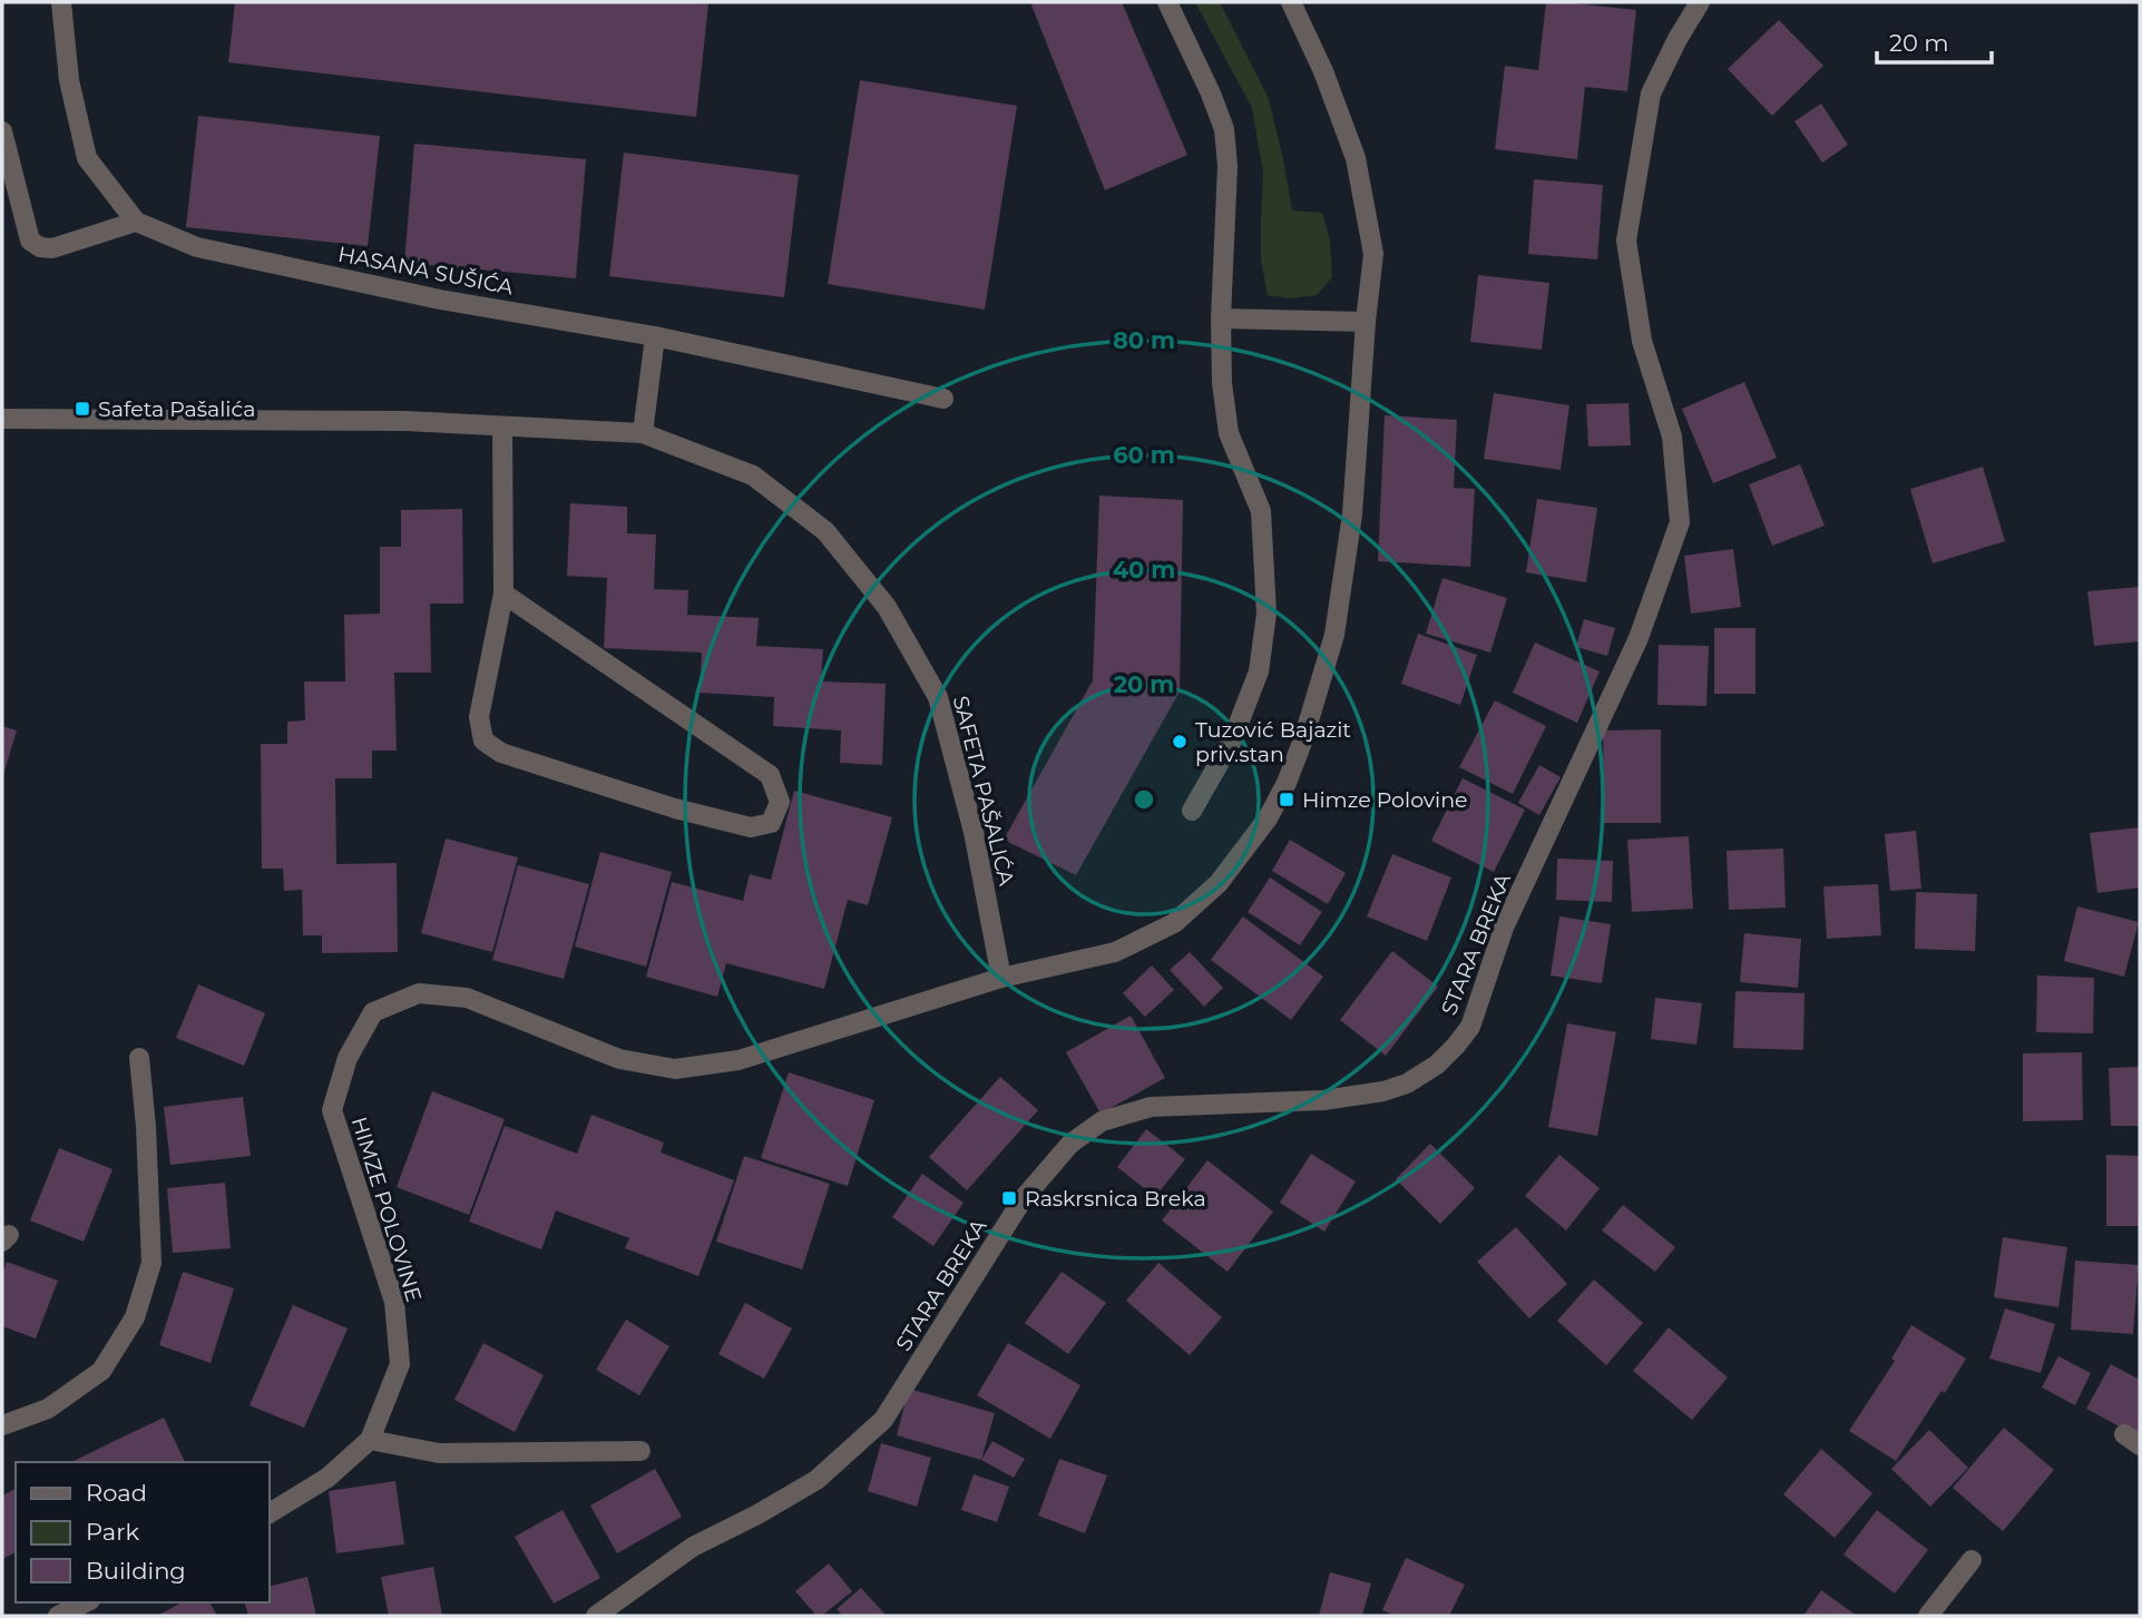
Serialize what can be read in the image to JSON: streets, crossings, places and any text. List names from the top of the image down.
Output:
{
  "streets": {
    "street": [
      "HASANA SUŠIĆA",
      "SAFETA PAŠALIĆA",
      "STARA BREKA",
      "HIMZE POLOVINE"
    ]
  },
  "crossings": [
    ["SAFETA PAŠALIĆA", "HIMZE POLOVINE"]
  ],
  "places": {
    "transit": ["Safeta Pašalića", "Himze Polovine", "Raskrsnica Breka"],
    "other": ["Tuzović Bajazit priv.stan"]
  },
  "legend": ["Road", "Park", "Building"],
  "scale_bar": "20 m",
  "rings": [
    "80 m",
    "60 m",
    "40 m",
    "20 m"
  ]
}
